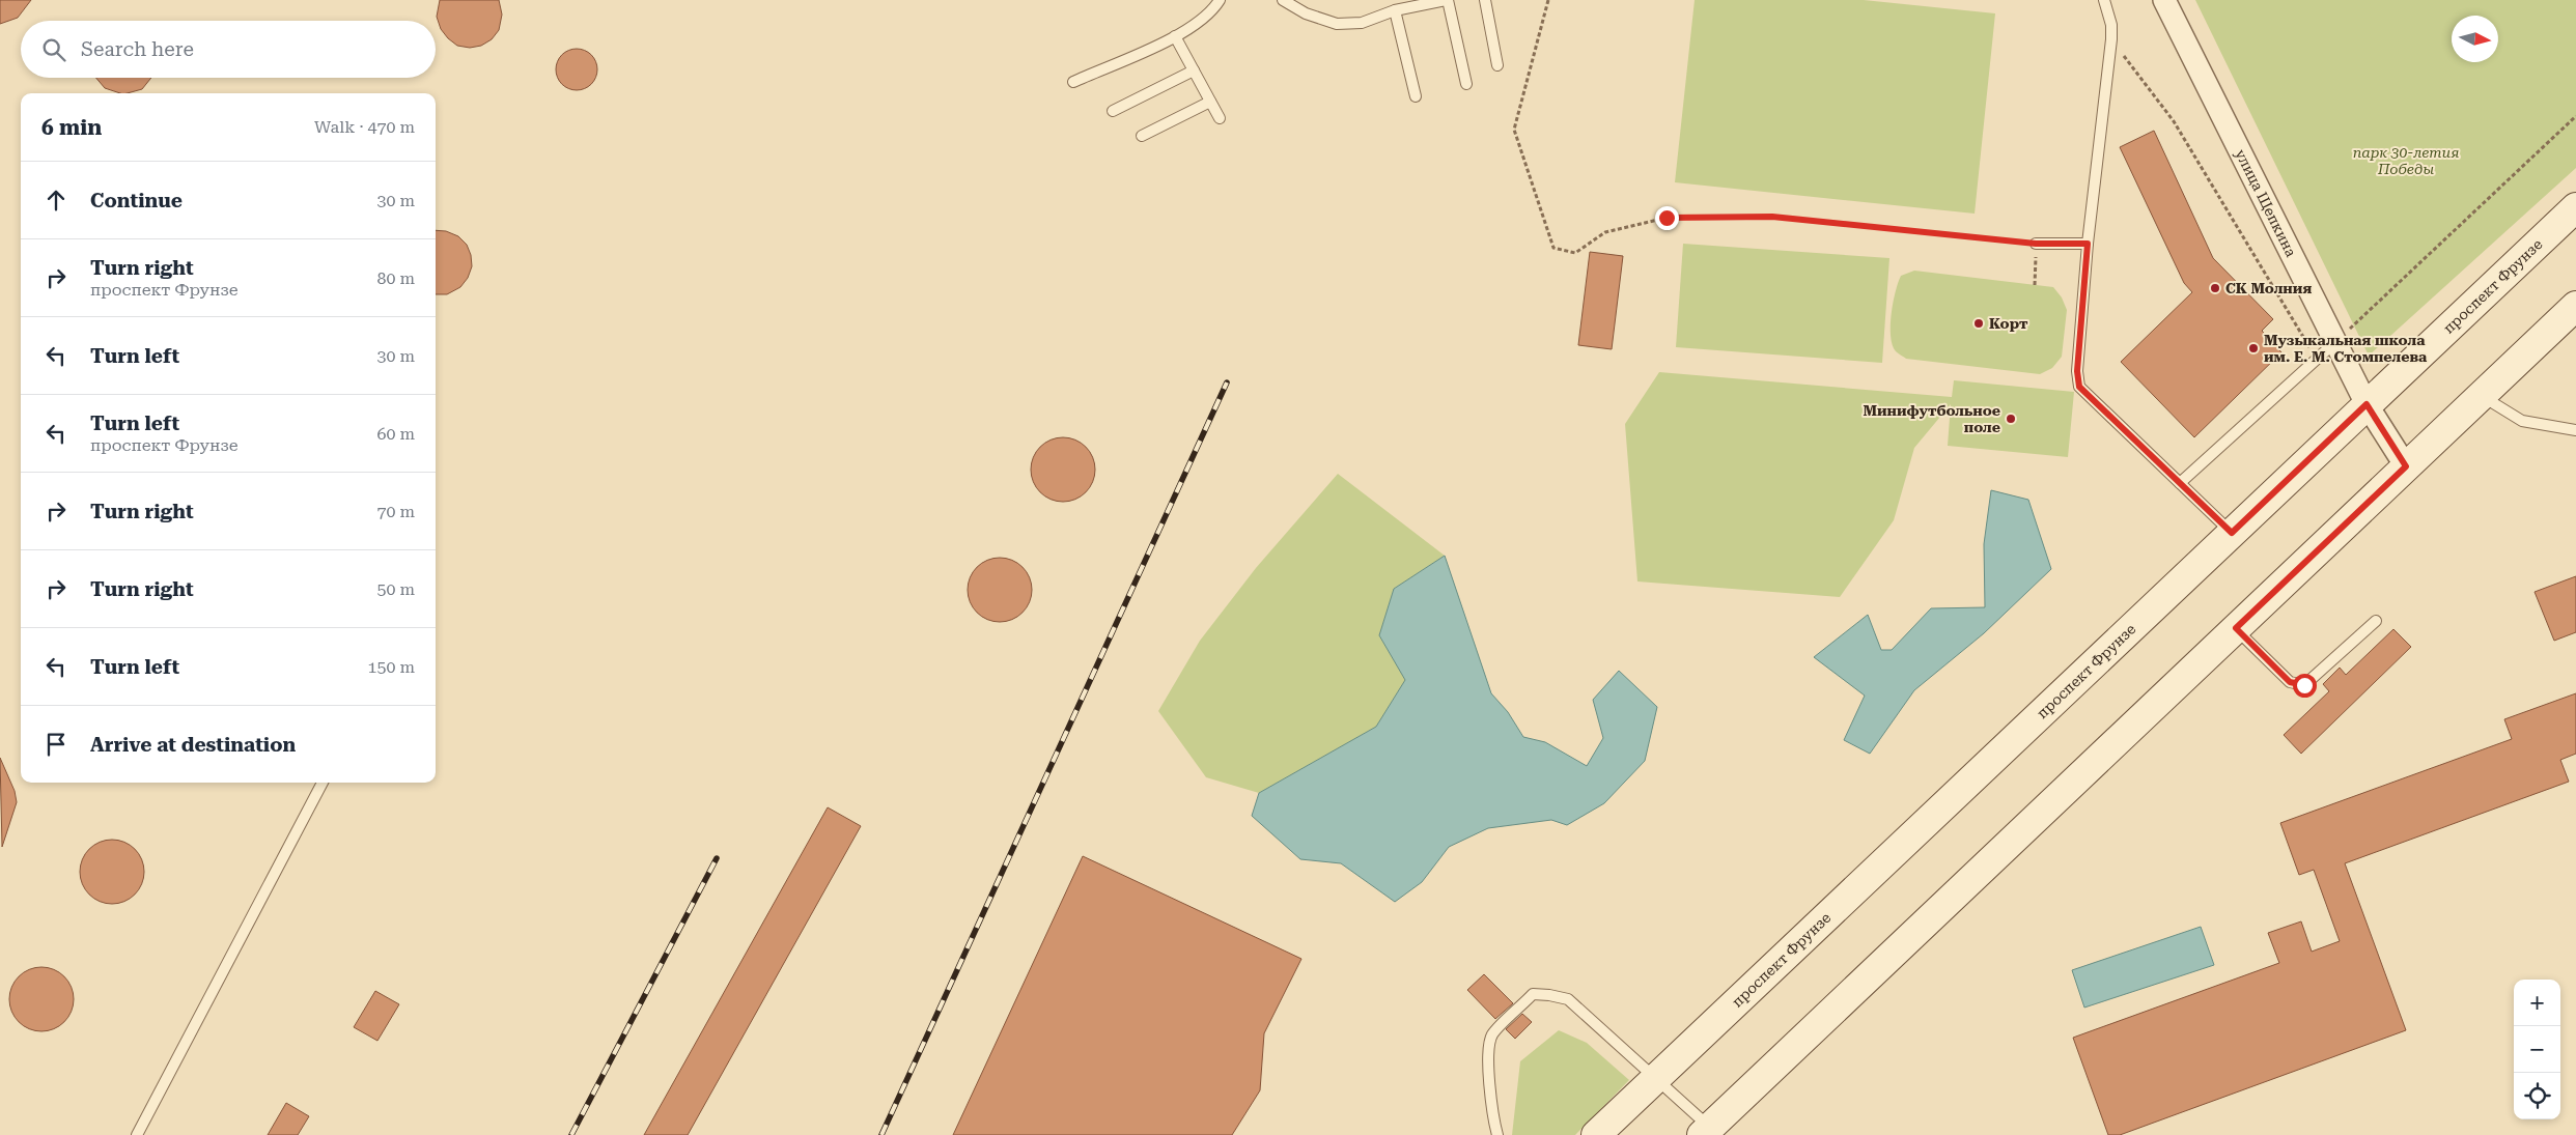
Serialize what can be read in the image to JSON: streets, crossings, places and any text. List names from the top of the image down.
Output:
{
  "streets": {
    "main road": ["проспект Фрунзе"],
    "street": ["улица Щепкина"]
  },
  "crossings": [
    ["улица Щепкина", "проспект Фрунзе"]
  ],
  "parks": ["парк 30-летия Победы"],
  "places": [
    "СК Молния",
    "Корт",
    "Музыкальная школа им. Е. М. Стомпелева",
    "Минифутбольное поле"
  ],
  "north": "right",
  "page": {
    "search": "Search here",
    "heading": ["6 min", "Walk · 470 m"],
    "list": [
      ["Continue", "30 m"],
      ["Turn right", "проспект Фрунзе", "80 m"],
      ["Turn left", "30 m"],
      ["Turn left", "проспект Фрунзе", "60 m"],
      ["Turn right", "70 m"],
      ["Turn right", "50 m"],
      ["Turn left", "150 m"],
      "Arrive at destination"
    ],
    "map_buttons": ["+", "−"]
  }
}
